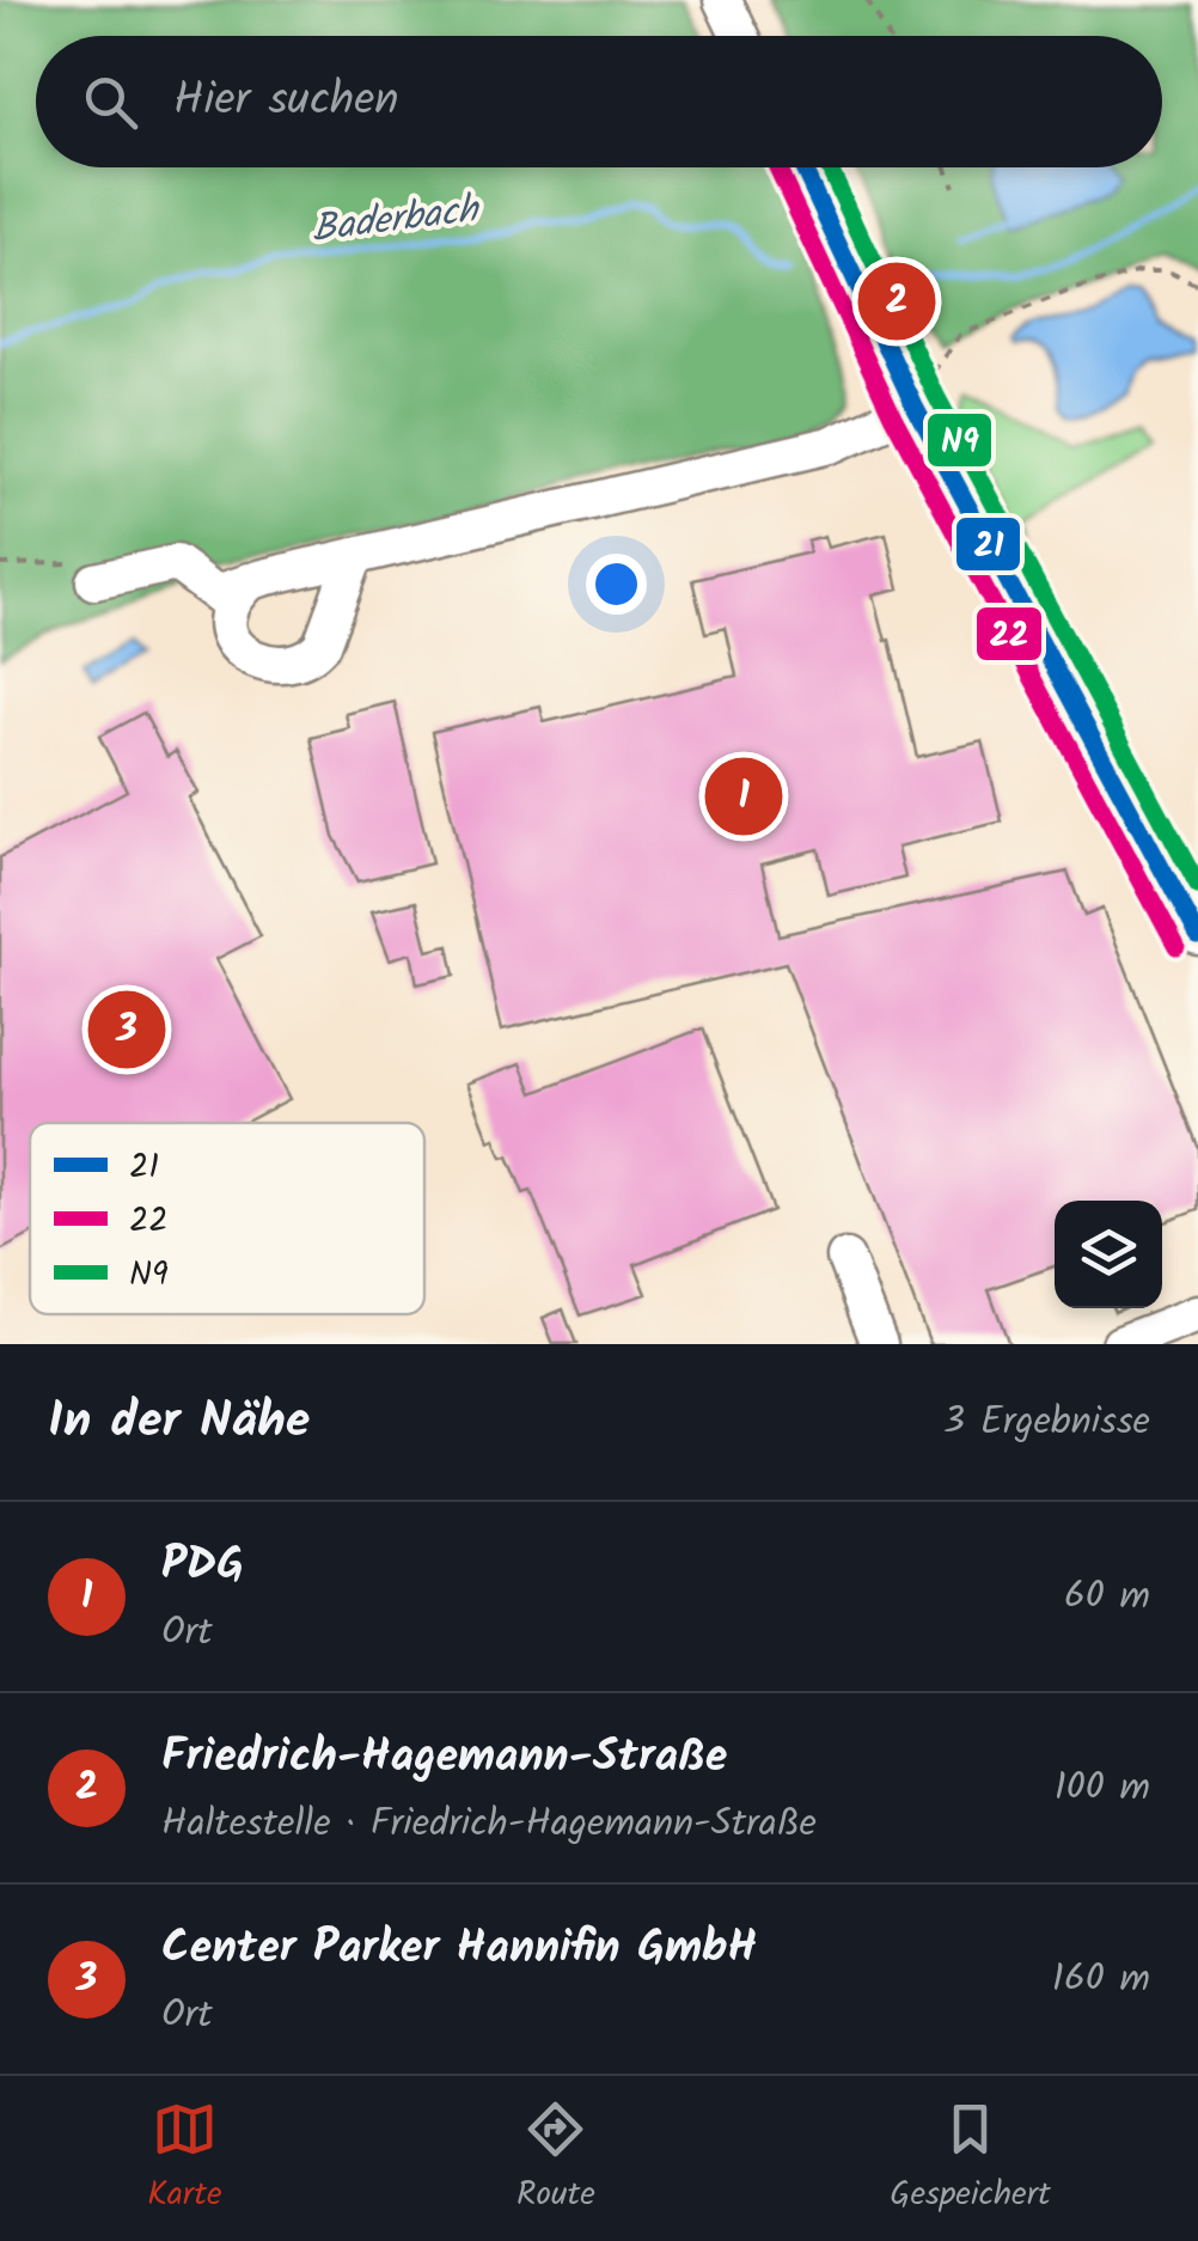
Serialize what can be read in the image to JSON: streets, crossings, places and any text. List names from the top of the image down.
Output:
{
  "water": ["Baderbach"],
  "lines": ["transit line 21", "transit line 22", "transit line N9"],
  "legend": ["21", "22", "N9"],
  "page": {
    "search": "Hier suchen",
    "pins": ["2", "1", "3"],
    "heading": ["In der Nähe", "3 Ergebnisse"],
    "list": [
      {
        "mark": "1",
        "name": "PDG",
        "note": "Ort",
        "value": "60 m"
      },
      {
        "mark": "2",
        "name": "Friedrich-Hagemann-Straße",
        "note": "Haltestelle · Friedrich-Hagemann-Straße",
        "value": "100 m"
      },
      {
        "mark": "3",
        "name": "Center Parker Hannifin GmbH",
        "note": "Ort",
        "value": "160 m"
      }
    ],
    "nav": ["Karte", "Route", "Gespeichert"]
  }
}
